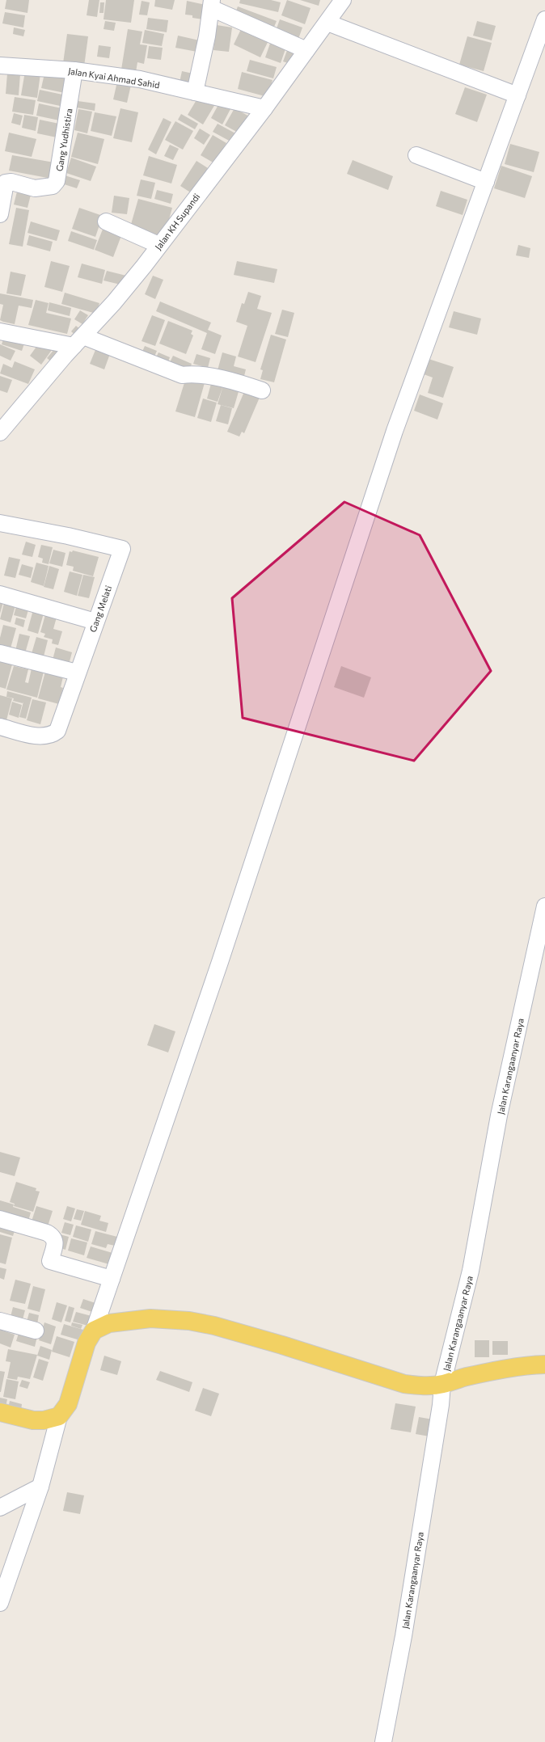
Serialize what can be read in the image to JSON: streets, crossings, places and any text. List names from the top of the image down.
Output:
{
  "streets": {
    "street": [
      "Jalan Kyai Ahmad Sahid",
      "Gang Yudhistira",
      "Jalan KH Supandi",
      "Gang Melati",
      "Jalan Karangaanyar Raya"
    ]
  },
  "crossings": [
    ["Jalan Kyai Ahmad Sahid", "Gang Yudhistira"],
    ["Jalan Kyai Ahmad Sahid", "Jalan KH Supandi"]
  ]
}
